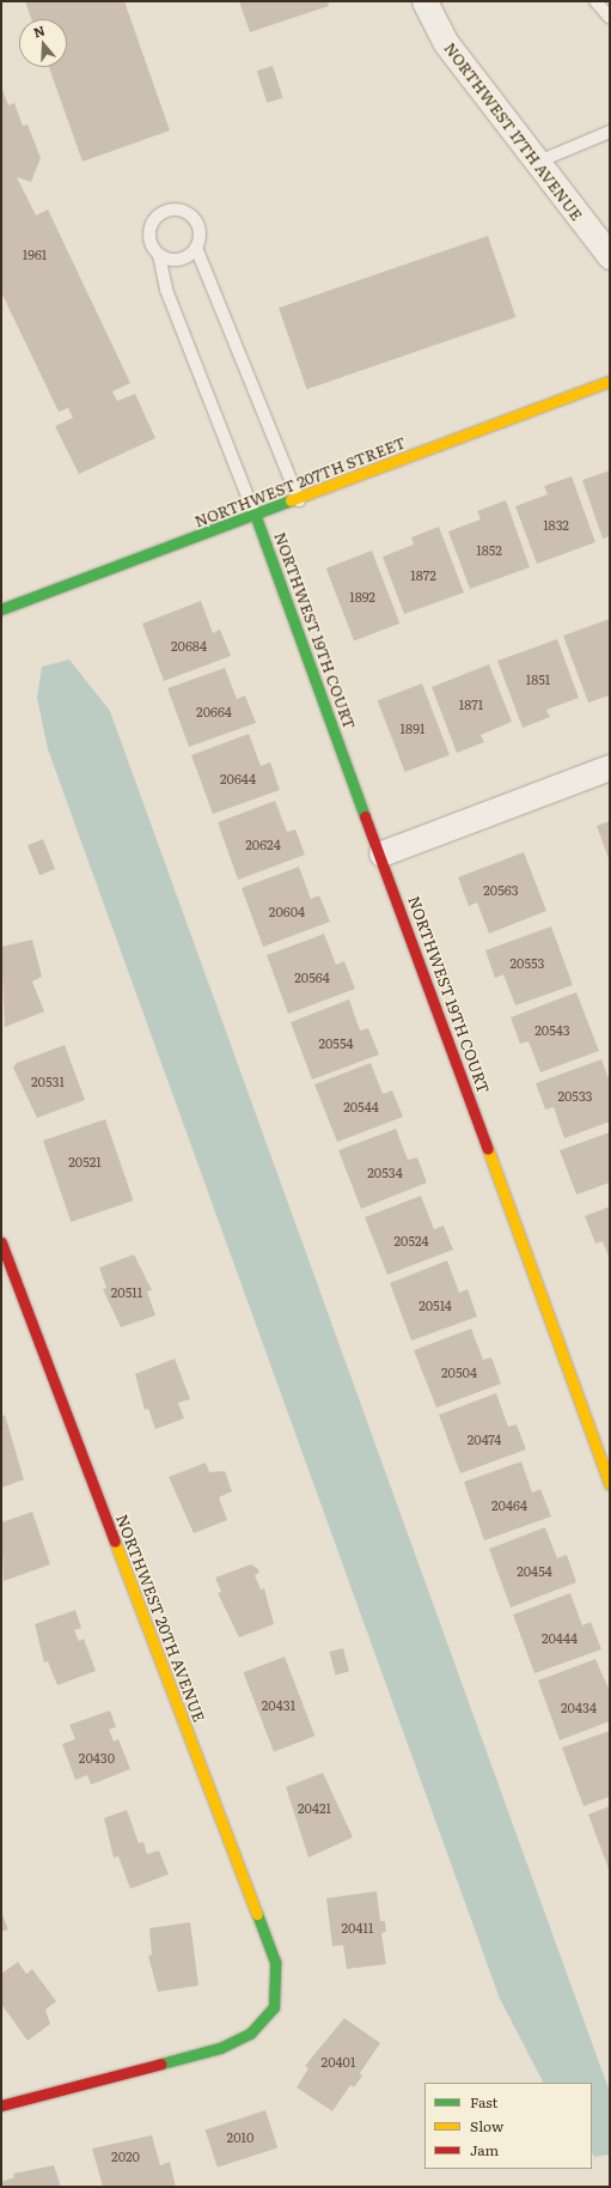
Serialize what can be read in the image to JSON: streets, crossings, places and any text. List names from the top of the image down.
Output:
{
  "streets": {
    "street": [
      "NORTHWEST 17TH AVENUE",
      "NORTHWEST 207TH STREET",
      "NORTHWEST 19TH COURT",
      "NORTHWEST 20TH AVENUE"
    ]
  },
  "crossings": [
    ["NORTHWEST 207TH STREET", "NORTHWEST 19TH COURT"]
  ],
  "house_numbers": [
    "1961",
    "1832",
    "1852",
    "1872",
    "1892",
    "20684",
    "1851",
    "1871",
    "20664",
    "1891",
    "20644",
    "20624",
    "20563",
    "20604",
    "20553",
    "20564",
    "20543",
    "20554",
    "20531",
    "20533",
    "20544",
    "20521",
    "20534",
    "20524",
    "20511",
    "20514",
    "20504",
    "20474",
    "20464",
    "20454",
    "20444",
    "20431",
    "20434",
    "20430",
    "20421",
    "20411",
    "20401",
    "2010",
    "2020"
  ],
  "legend": ["Fast", "Slow", "Jam"],
  "north": "top"
}
